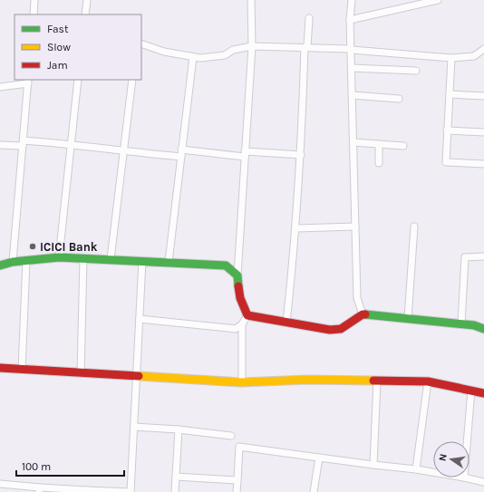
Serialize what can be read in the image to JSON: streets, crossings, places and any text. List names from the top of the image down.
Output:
{
  "places": ["ICICI Bank"],
  "legend": ["Fast", "Slow", "Jam"],
  "scale_bar": "100 m",
  "north": "left"
}
